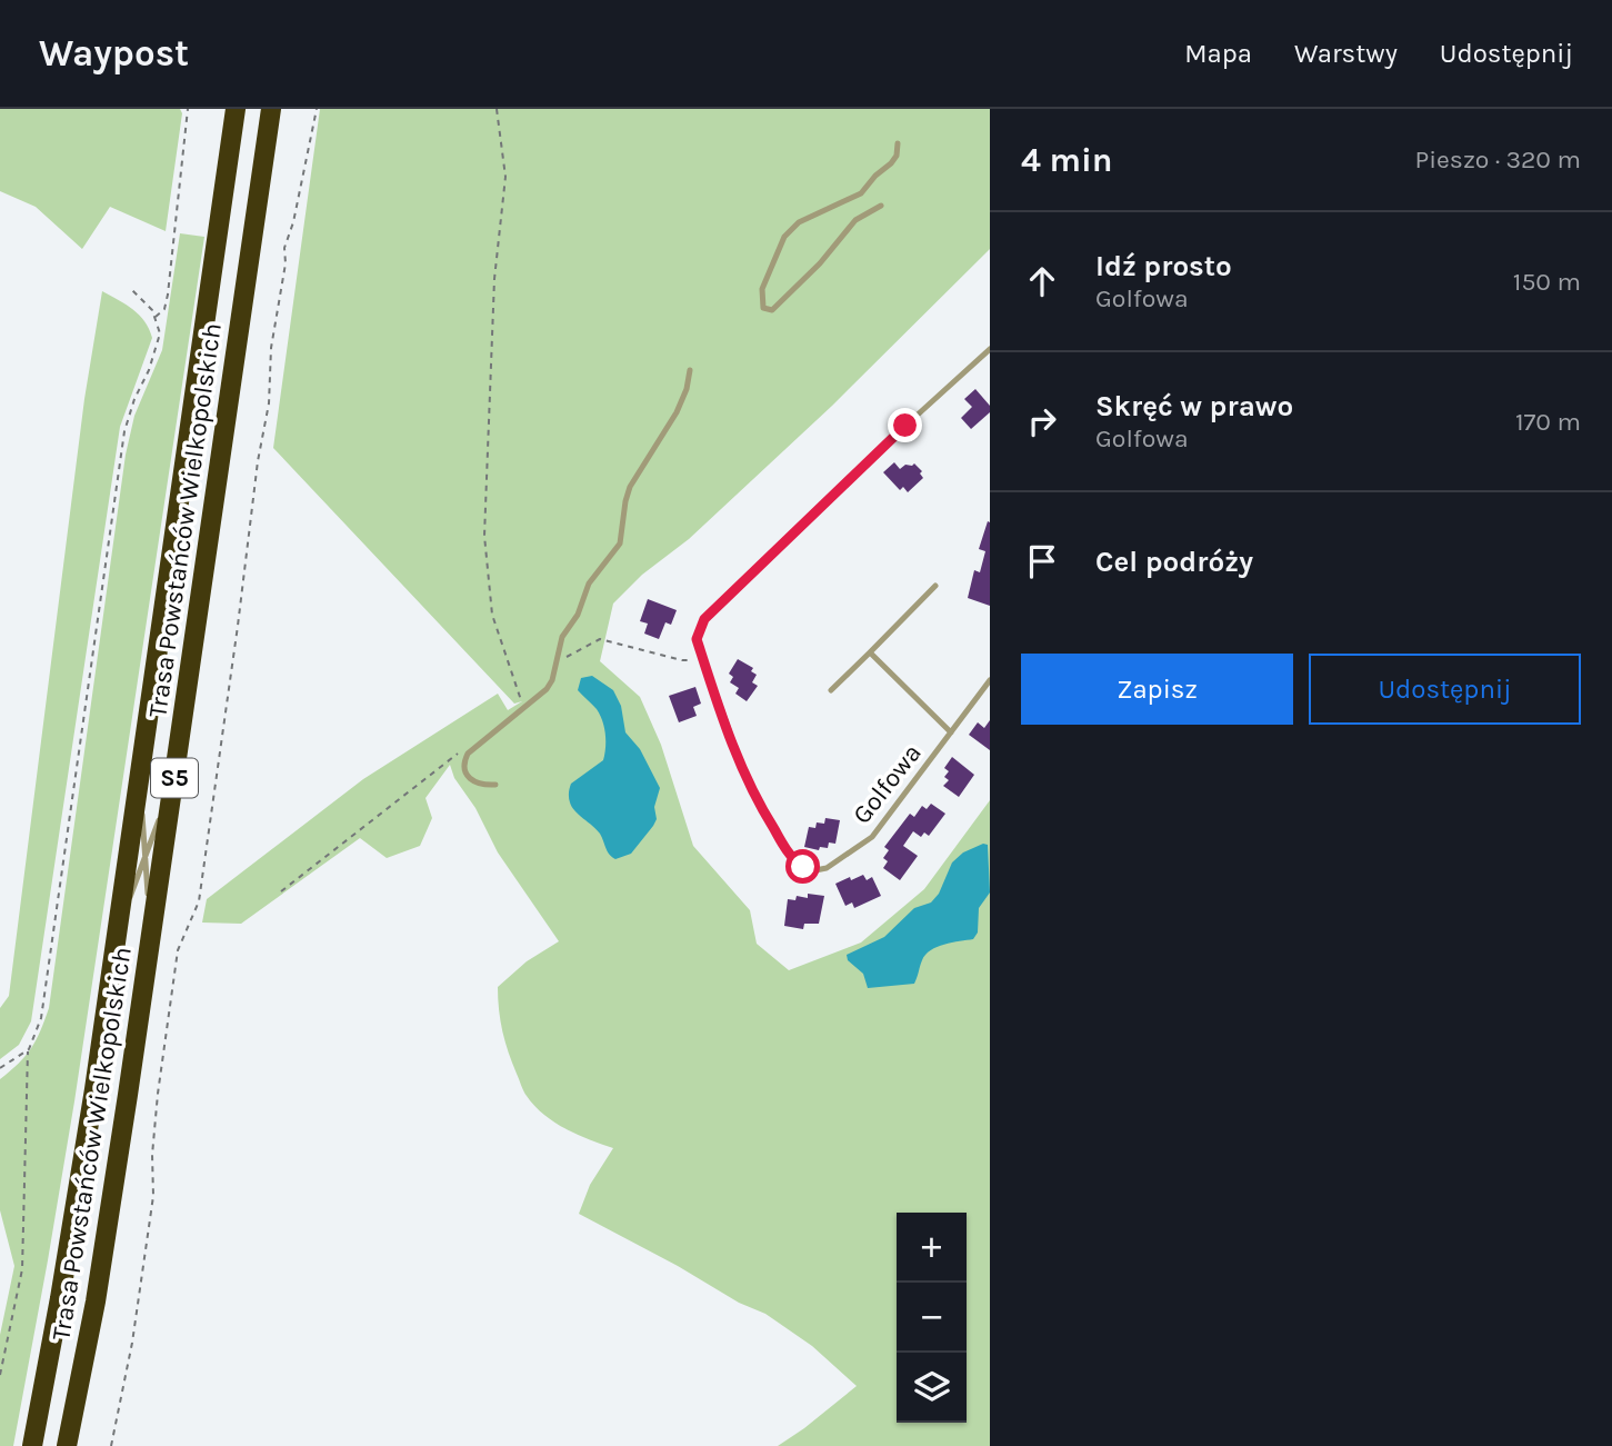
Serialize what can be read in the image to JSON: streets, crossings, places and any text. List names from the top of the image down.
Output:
{
  "streets": {
    "highway": ["Trasa Powstańców Wielkopolskich", "S5"],
    "lane": ["Golfowa"]
  },
  "page": {
    "header": "Waypost",
    "nav": ["Mapa", "Warstwy", "Udostępnij"],
    "heading": ["4 min", "Pieszo · 320 m"],
    "list": [
      ["Idź prosto", "Golfowa", "150 m"],
      ["Skręć w prawo", "Golfowa", "170 m"],
      "Cel podróży"
    ],
    "buttons": ["Zapisz", "Udostępnij"],
    "map_buttons": ["+", "−"]
  }
}
